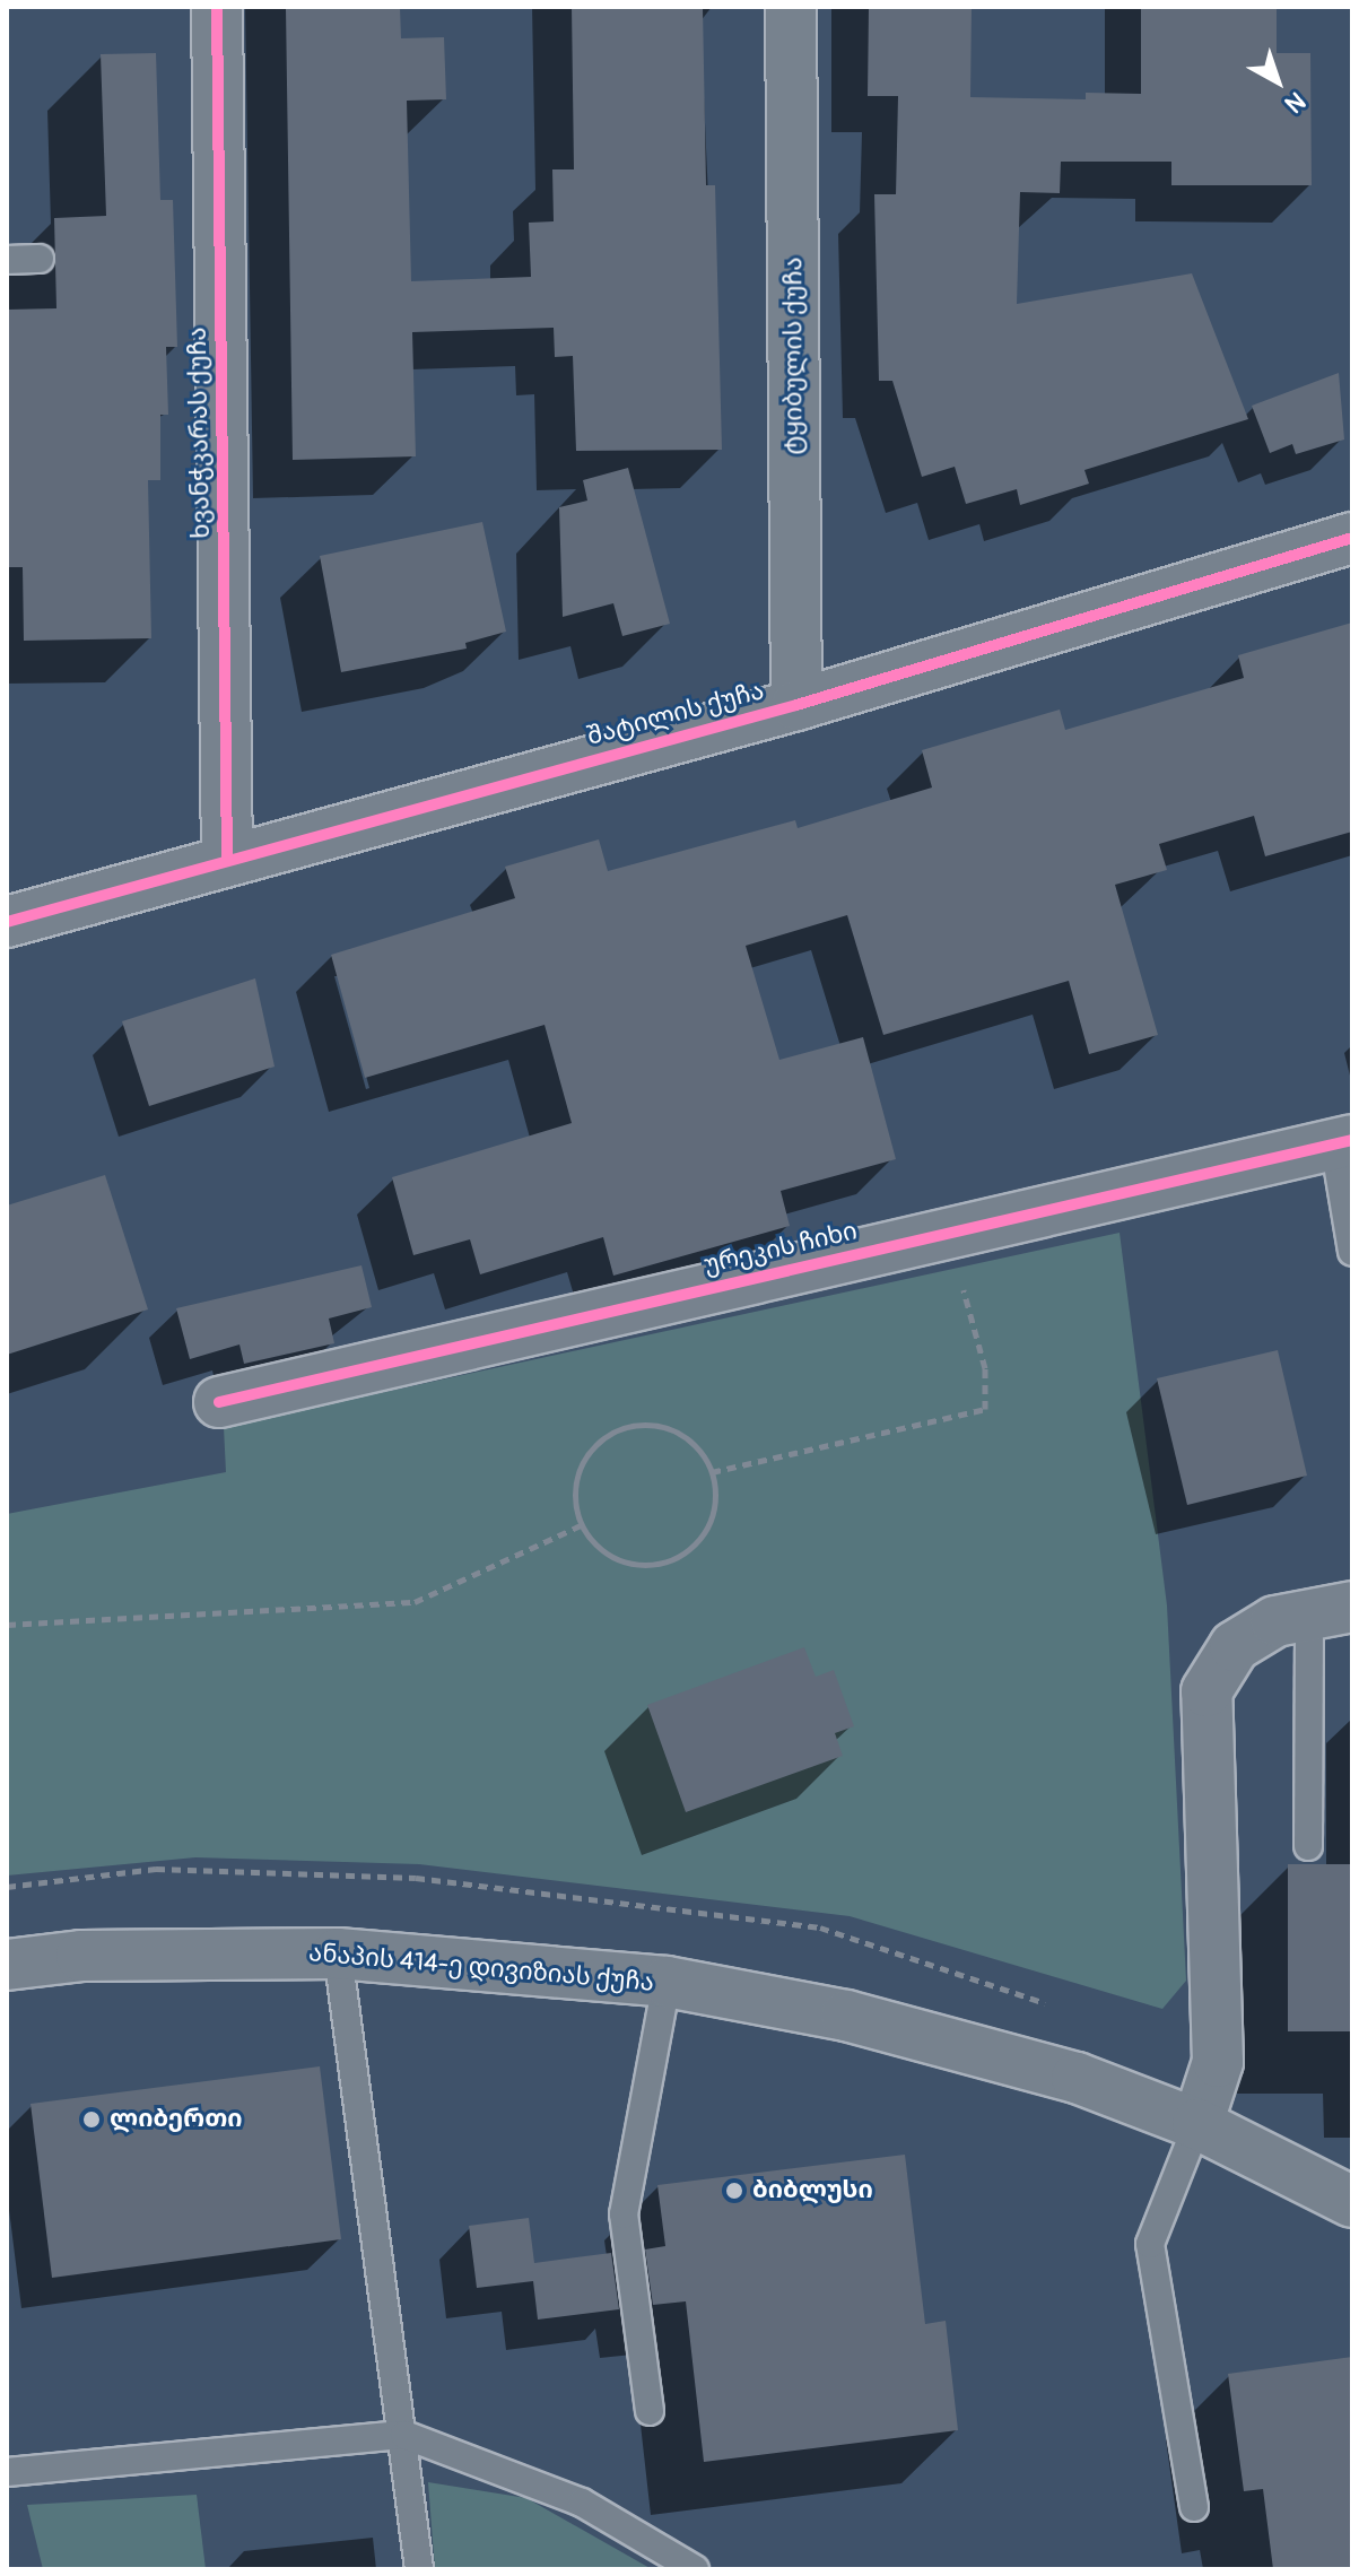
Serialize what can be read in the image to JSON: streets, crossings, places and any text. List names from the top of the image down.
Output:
{
  "streets": {
    "street": [
      "ტყიბულის ქუჩა",
      "ხვანჭკარას ქუჩა",
      "შატილის ქუჩა",
      "ურეკის ჩიხი",
      "ანაპის 414-ე დივიზიას ქუჩა"
    ]
  },
  "crossings": [
    ["ტყიბულის ქუჩა", "შატილის ქუჩა"],
    ["ხვანჭკარას ქუჩა", "შატილის ქუჩა"]
  ],
  "places": ["ლიბერთი", "ბიბლუსი"],
  "north": "bottom right"
}
